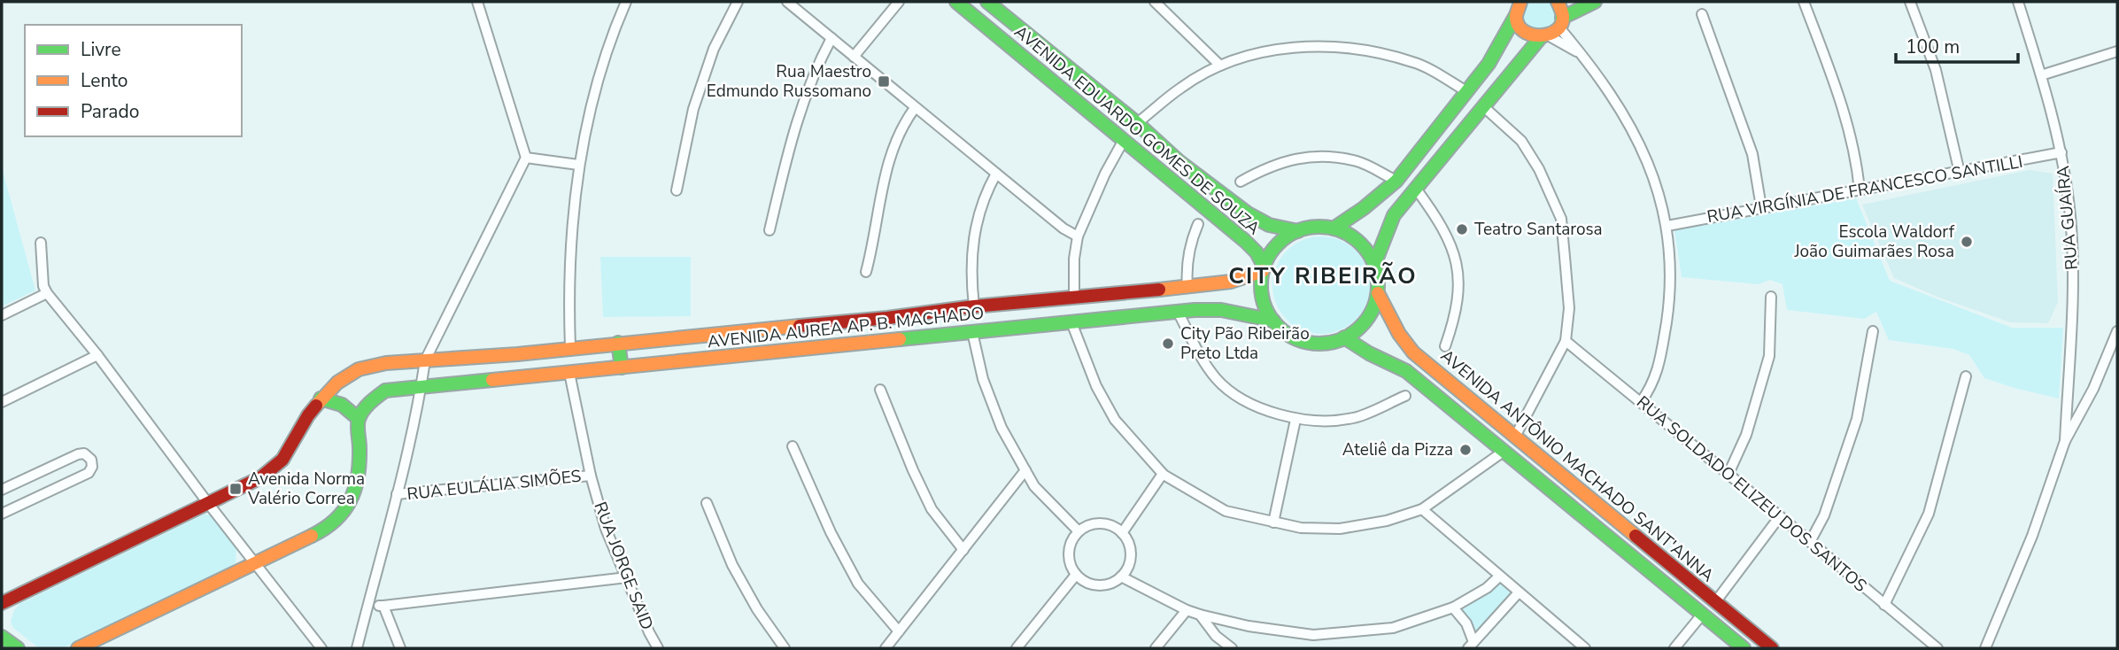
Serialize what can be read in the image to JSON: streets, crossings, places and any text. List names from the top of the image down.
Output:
{
  "streets": {
    "street": [
      "AVENIDA EDUARDO GOMES DE SOUZA",
      "RUA VIRGÍNIA DE FRANCESCO SANTILLI",
      "RUA GUAÍRA",
      "AVENIDA AUREA AP. B. MACHADO",
      "AVENIDA ANTÔNIO MACHADO SANT'ANNA",
      "RUA EULÁLIA SIMÕES",
      "RUA SOLDADO ELIZEU DOS SANTOS",
      "RUA JORGE SAID"
    ]
  },
  "crossings": [
    ["AVENIDA EDUARDO GOMES DE SOUZA", "AVENIDA AUREA AP. B. MACHADO"],
    ["AVENIDA EDUARDO GOMES DE SOUZA", "AVENIDA ANTÔNIO MACHADO SANT'ANNA"],
    ["RUA VIRGÍNIA DE FRANCESCO SANTILLI", "RUA GUAÍRA"],
    ["AVENIDA AUREA AP. B. MACHADO", "AVENIDA ANTÔNIO MACHADO SANT'ANNA"],
    ["AVENIDA AUREA AP. B. MACHADO", "RUA JORGE SAID"],
    ["RUA EULÁLIA SIMÕES", "RUA JORGE SAID"]
  ],
  "districts": ["CITY RIBEIRÃO"],
  "places": {
    "transit": ["Rua Maestro Edmundo Russomano", "Avenida Norma Valério Correa"],
    "other": [
      "Teatro Santarosa",
      "Escola Waldorf João Guimarães Rosa",
      "City Pão Ribeirão Preto Ltda",
      "Ateliê da Pizza"
    ]
  },
  "legend": ["Livre", "Lento", "Parado"],
  "scale_bar": "100 m"
}
